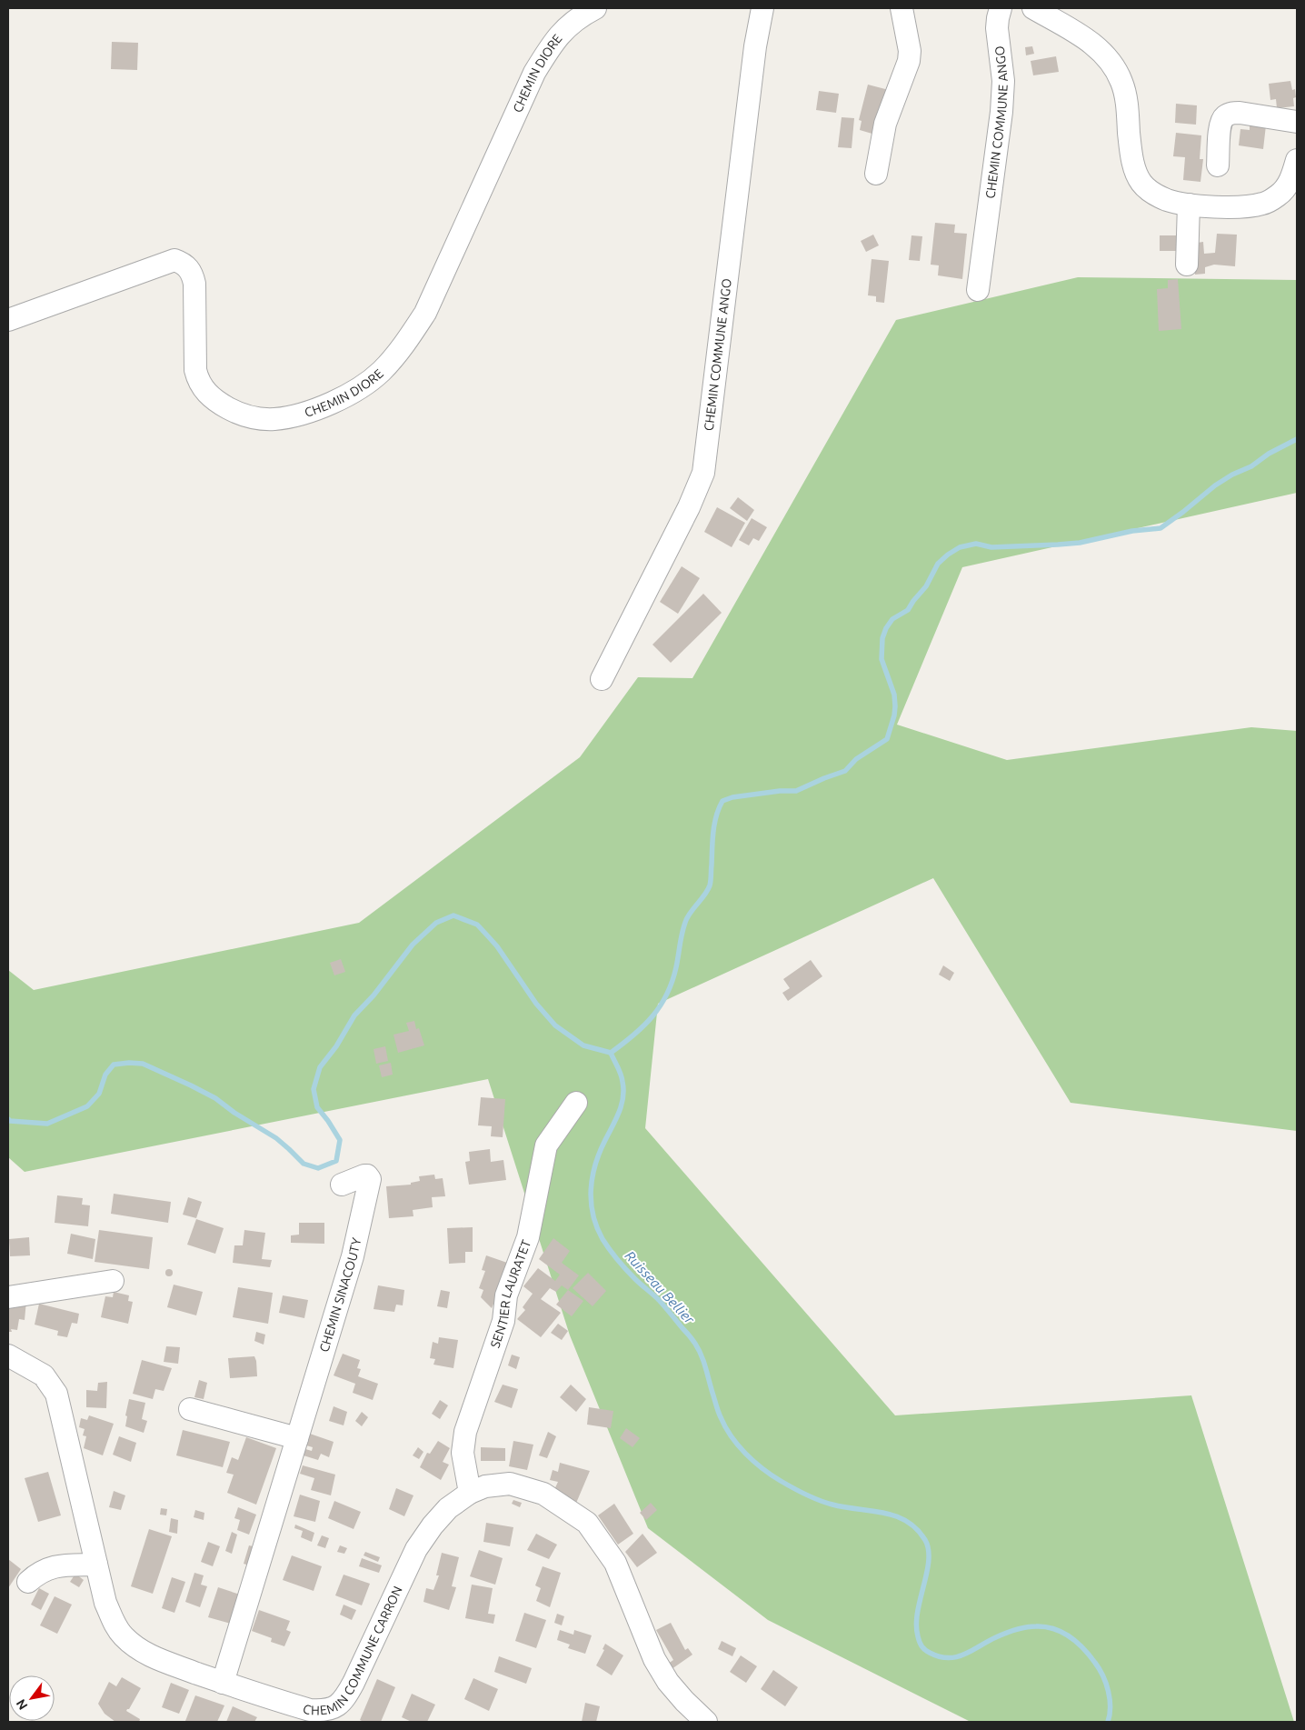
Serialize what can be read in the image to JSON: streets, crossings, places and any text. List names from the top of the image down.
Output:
{
  "streets": {
    "street": [
      "CHEMIN DIORE",
      "CHEMIN COMMUNE ANGO",
      "CHEMIN SINACOUTY",
      "SENTIER LAURATET",
      "CHEMIN COMMUNE CARRON"
    ]
  },
  "crossings": [
    ["CHEMIN SINACOUTY", "CHEMIN COMMUNE CARRON"],
    ["SENTIER LAURATET", "CHEMIN COMMUNE CARRON"]
  ],
  "water": ["Ruisseau Bellier"],
  "north": "bottom left"
}
